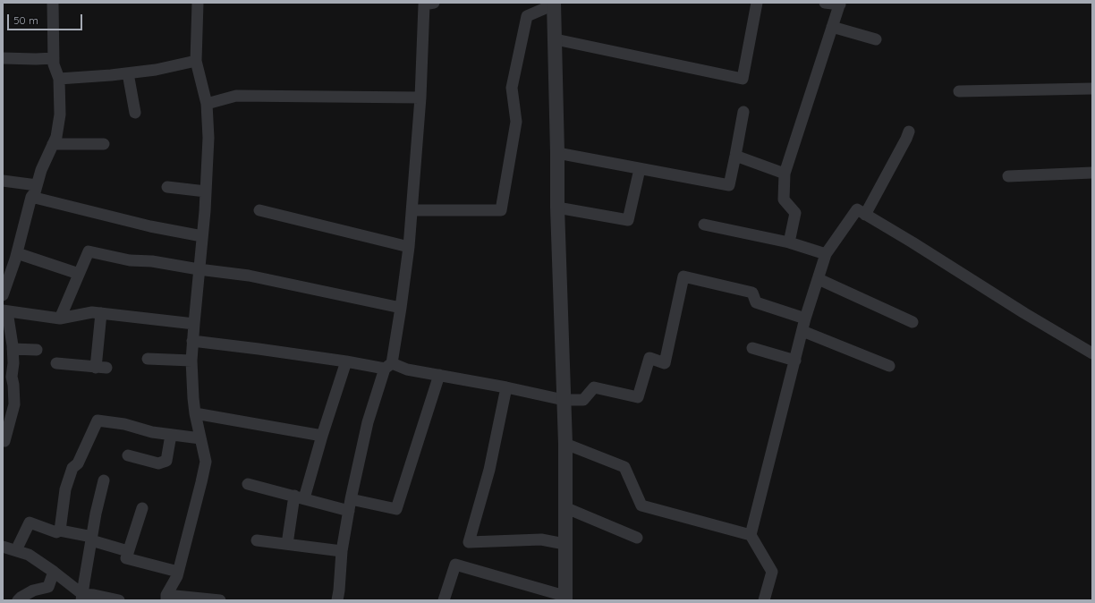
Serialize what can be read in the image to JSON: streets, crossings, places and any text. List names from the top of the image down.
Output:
{
  "scale_bar": "50 m"
}
